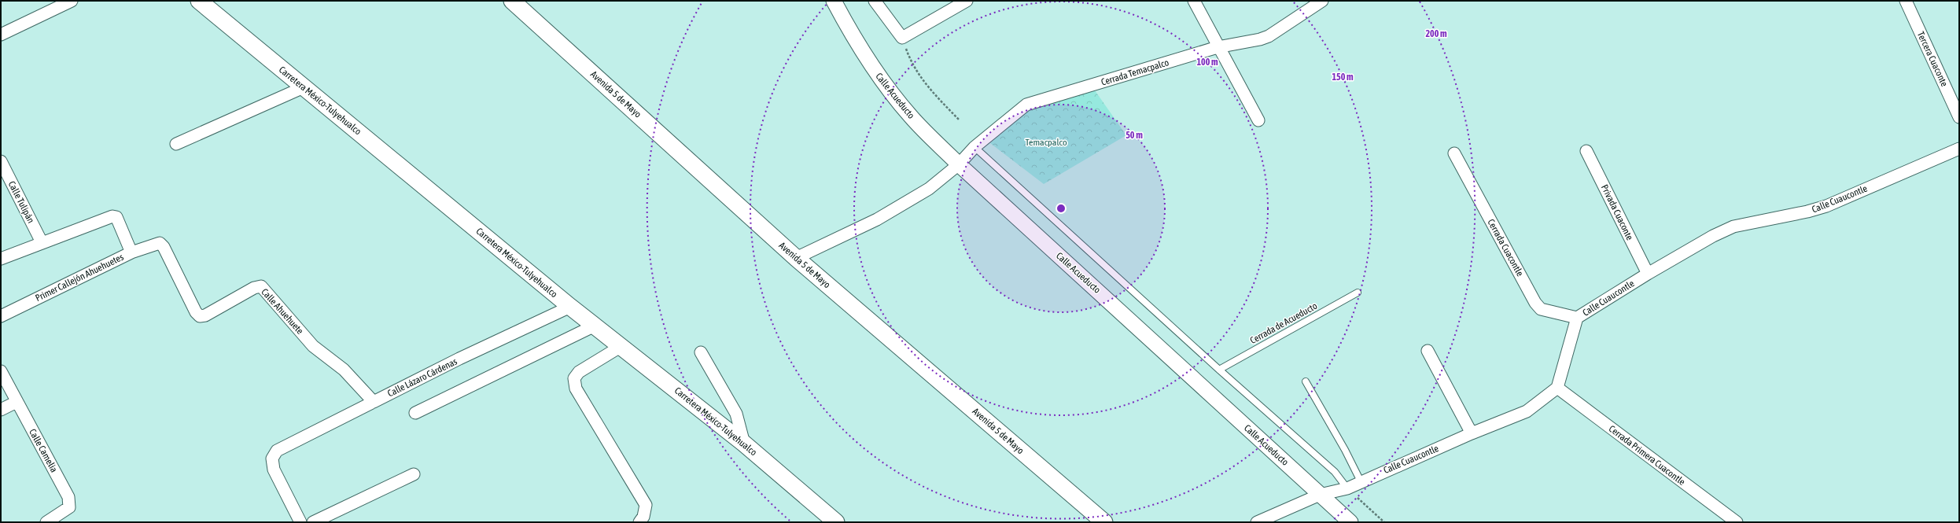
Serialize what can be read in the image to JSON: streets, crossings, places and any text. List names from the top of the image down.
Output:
{
  "streets": {
    "main road": ["Avenida 5 de Mayo", "Carretera México-Tulyehualco"],
    "street": [
      "Tercera Cuaconte",
      "Cerrada Temacpalco",
      "Calle Acueducto",
      "Calle Cuaucontle",
      "Calle Tulipán",
      "Privada Cuaconte",
      "Cerrada Cuacontle",
      "Primer Callejón Ahuehuetes",
      "Calle Ahuehuete",
      "Calle Lázaro Cárdenas",
      "Calle Camelia",
      "Cerrada Primera Cuacontle"
    ],
    "lane": ["Cerrada de Acueducto"]
  },
  "crossings": [
    ["Cerrada Temacpalco", "Avenida 5 de Mayo"],
    ["Cerrada Temacpalco", "Calle Acueducto"],
    ["Calle Acueducto", "Calle Cuaucontle"],
    ["Carretera México-Tulyehualco", "Calle Lázaro Cárdenas"],
    ["Calle Cuaucontle", "Privada Cuaconte"],
    ["Calle Cuaucontle", "Cerrada Cuacontle"],
    ["Calle Cuaucontle", "Cerrada Primera Cuacontle"],
    ["Primer Callejón Ahuehuetes", "Calle Ahuehuete"],
    ["Calle Ahuehuete", "Calle Lázaro Cárdenas"]
  ],
  "parks": ["Temacpalco"],
  "rings": [
    "200 m",
    "100 m",
    "150 m",
    "50 m"
  ]
}
